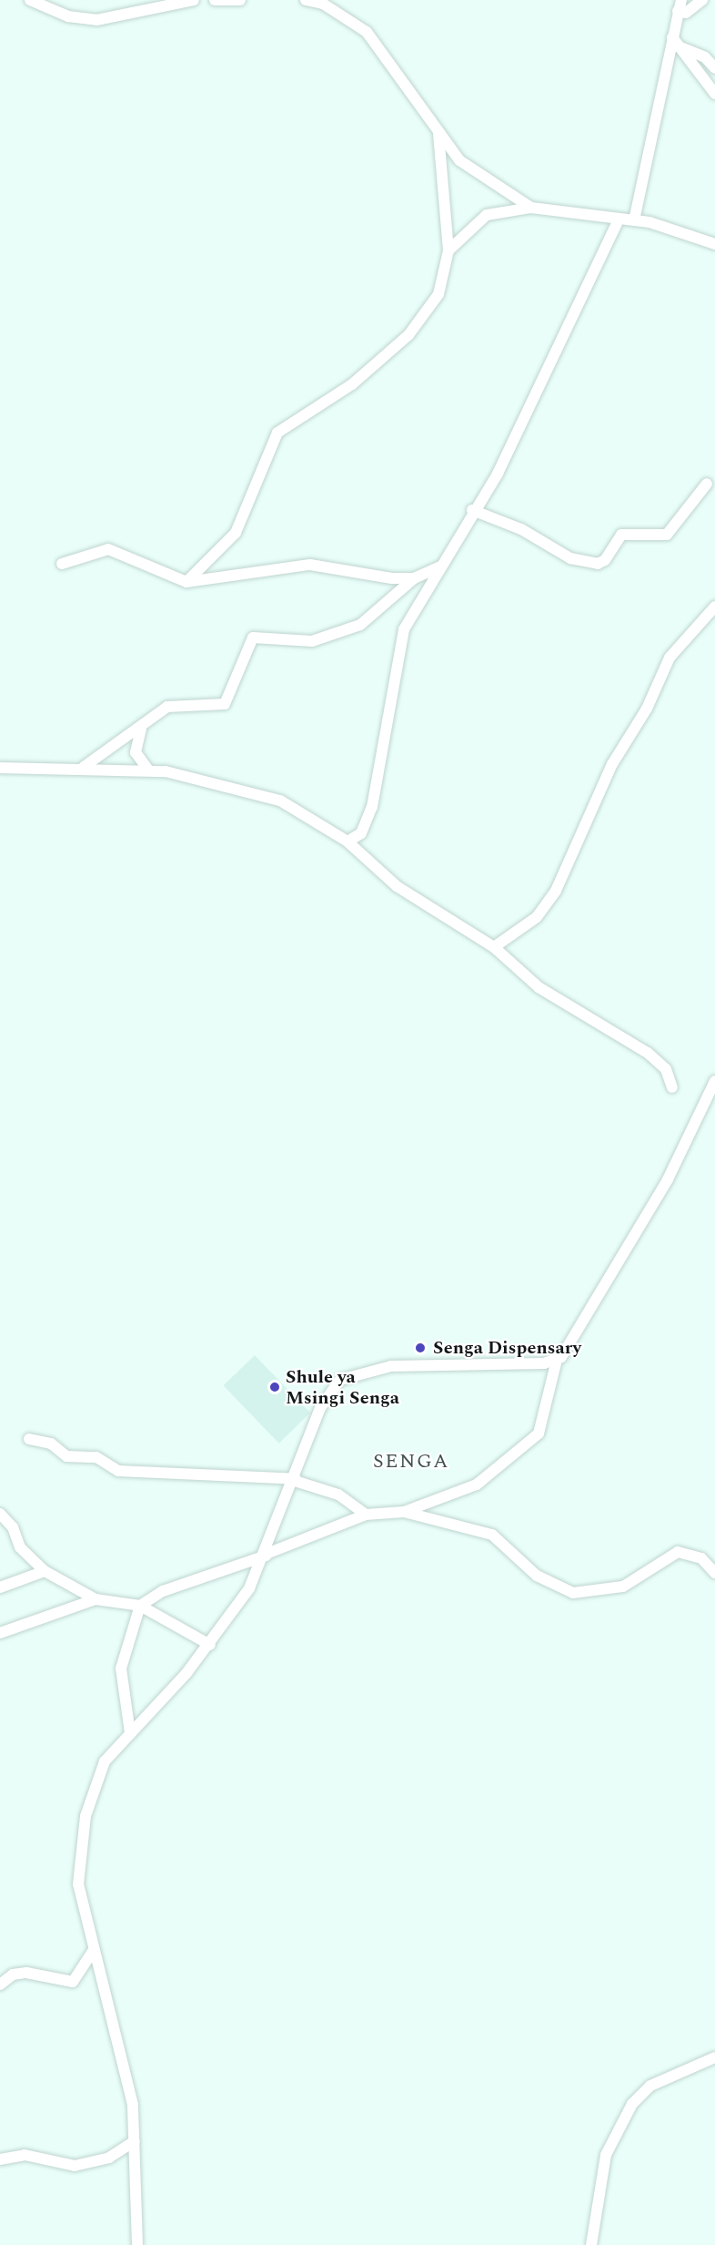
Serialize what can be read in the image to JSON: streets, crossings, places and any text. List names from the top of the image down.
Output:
{
  "districts": ["SENGA"],
  "places": ["Senga Dispensary", "Shule ya Msingi Senga"]
}
